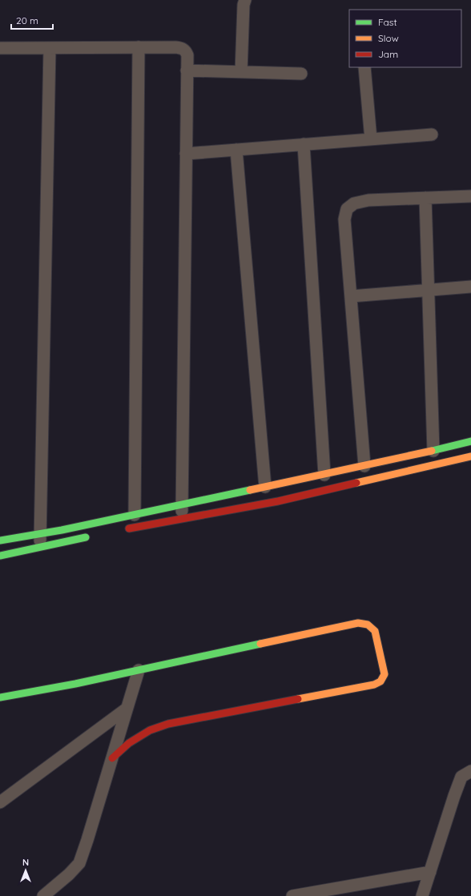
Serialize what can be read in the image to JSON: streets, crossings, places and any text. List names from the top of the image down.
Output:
{
  "legend": ["Fast", "Slow", "Jam"],
  "scale_bar": "20 m",
  "north": "top"
}
